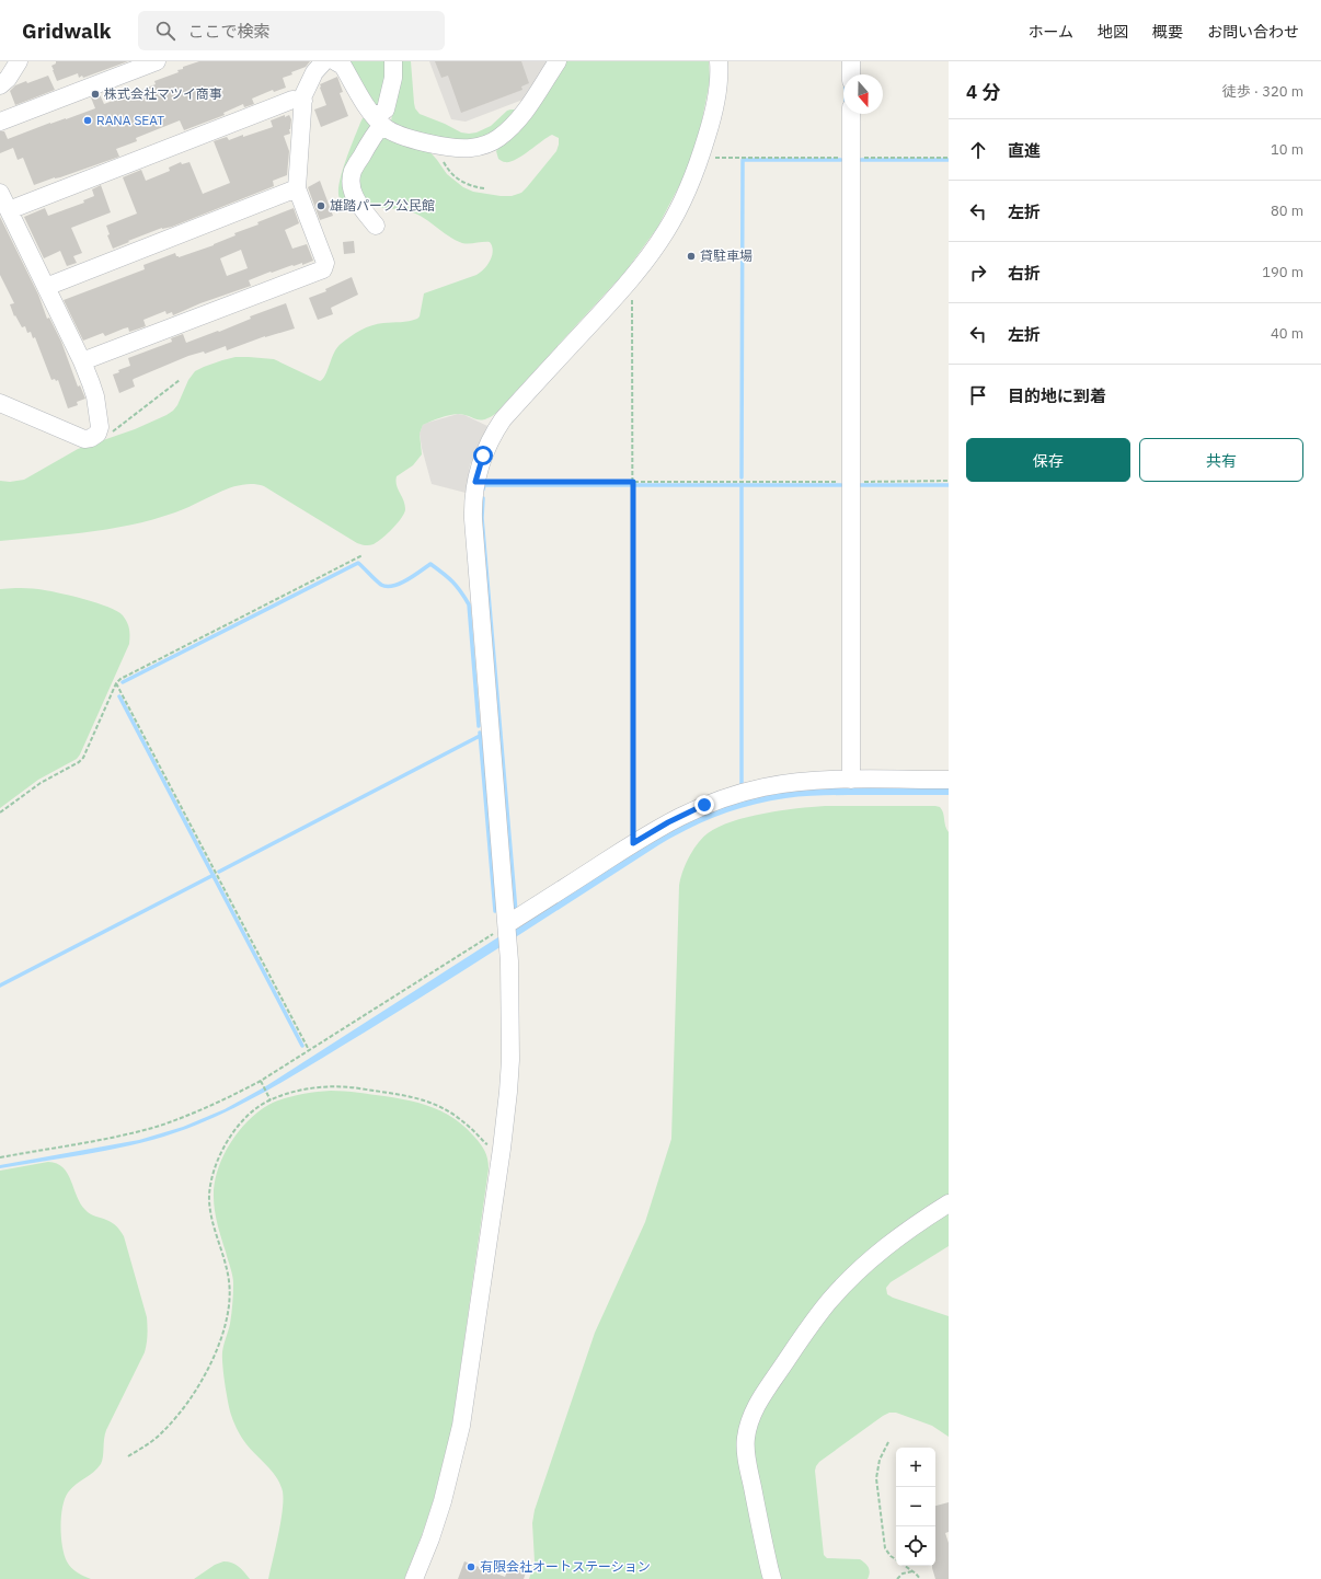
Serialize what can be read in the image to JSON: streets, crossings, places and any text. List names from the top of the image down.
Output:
{
  "places": [
    "株式会社マツイ商事",
    "RANA SEAT",
    "雄踏パーク公民館",
    "貸駐車場",
    "有限会社オートステーション"
  ],
  "north": "bottom",
  "page": {
    "header": "Gridwalk",
    "search": "ここで検索",
    "nav": [
      "ホーム",
      "地図",
      "概要",
      "お問い合わせ"
    ],
    "heading": ["4 分", "徒歩 · 320 m"],
    "list": [
      ["直進", "10 m"],
      ["左折", "80 m"],
      ["右折", "190 m"],
      ["左折", "40 m"],
      "目的地に到着"
    ],
    "buttons": ["保存", "共有"],
    "map_buttons": ["+", "−"]
  }
}
